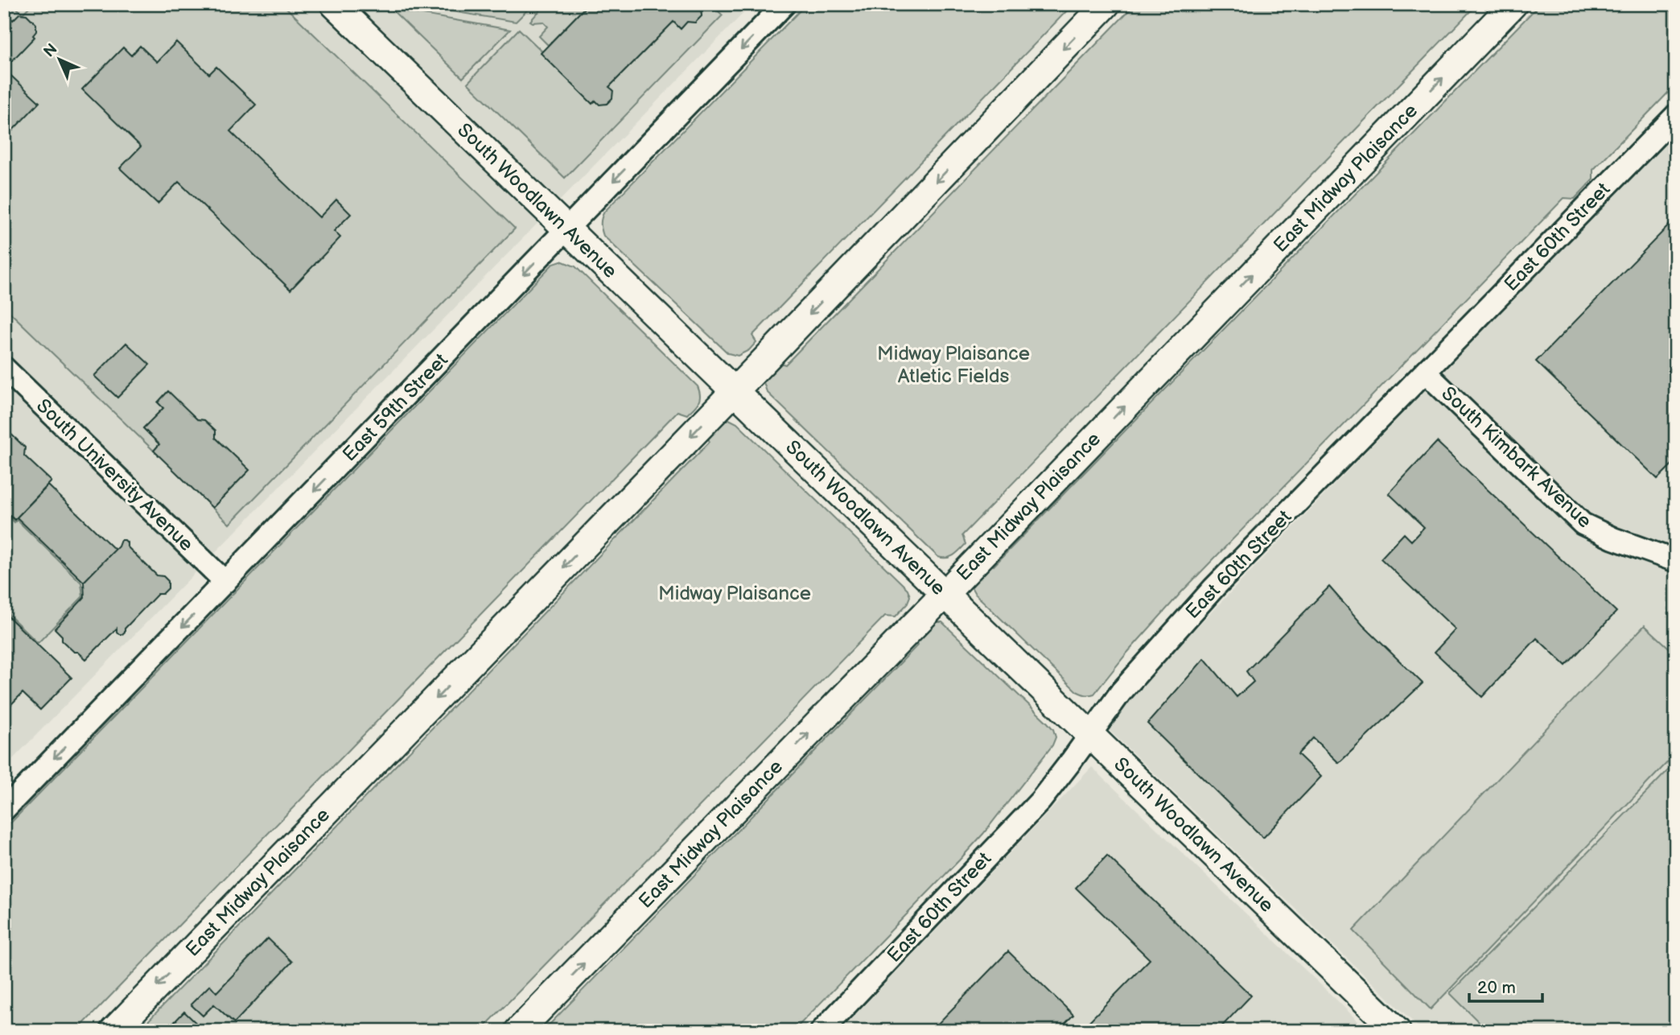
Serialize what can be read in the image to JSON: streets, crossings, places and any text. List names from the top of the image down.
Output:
{
  "streets": {
    "street": [
      "East Midway Plaisance",
      "South Woodlawn Avenue",
      "East 60th Street",
      "East 59th Street",
      "South Kimbark Avenue",
      "South University Avenue"
    ]
  },
  "crossings": [
    ["East Midway Plaisance", "South Woodlawn Avenue"],
    ["South Woodlawn Avenue", "East 60th Street"],
    ["South Woodlawn Avenue", "East 59th Street"],
    ["East 60th Street", "South Kimbark Avenue"],
    ["East 59th Street", "South University Avenue"]
  ],
  "one_way": ["East 59th Street"],
  "parks": ["Midway Plaisance Atletic Fields", "Midway Plaisance"],
  "scale_bar": "20 m",
  "north": "top left"
}
